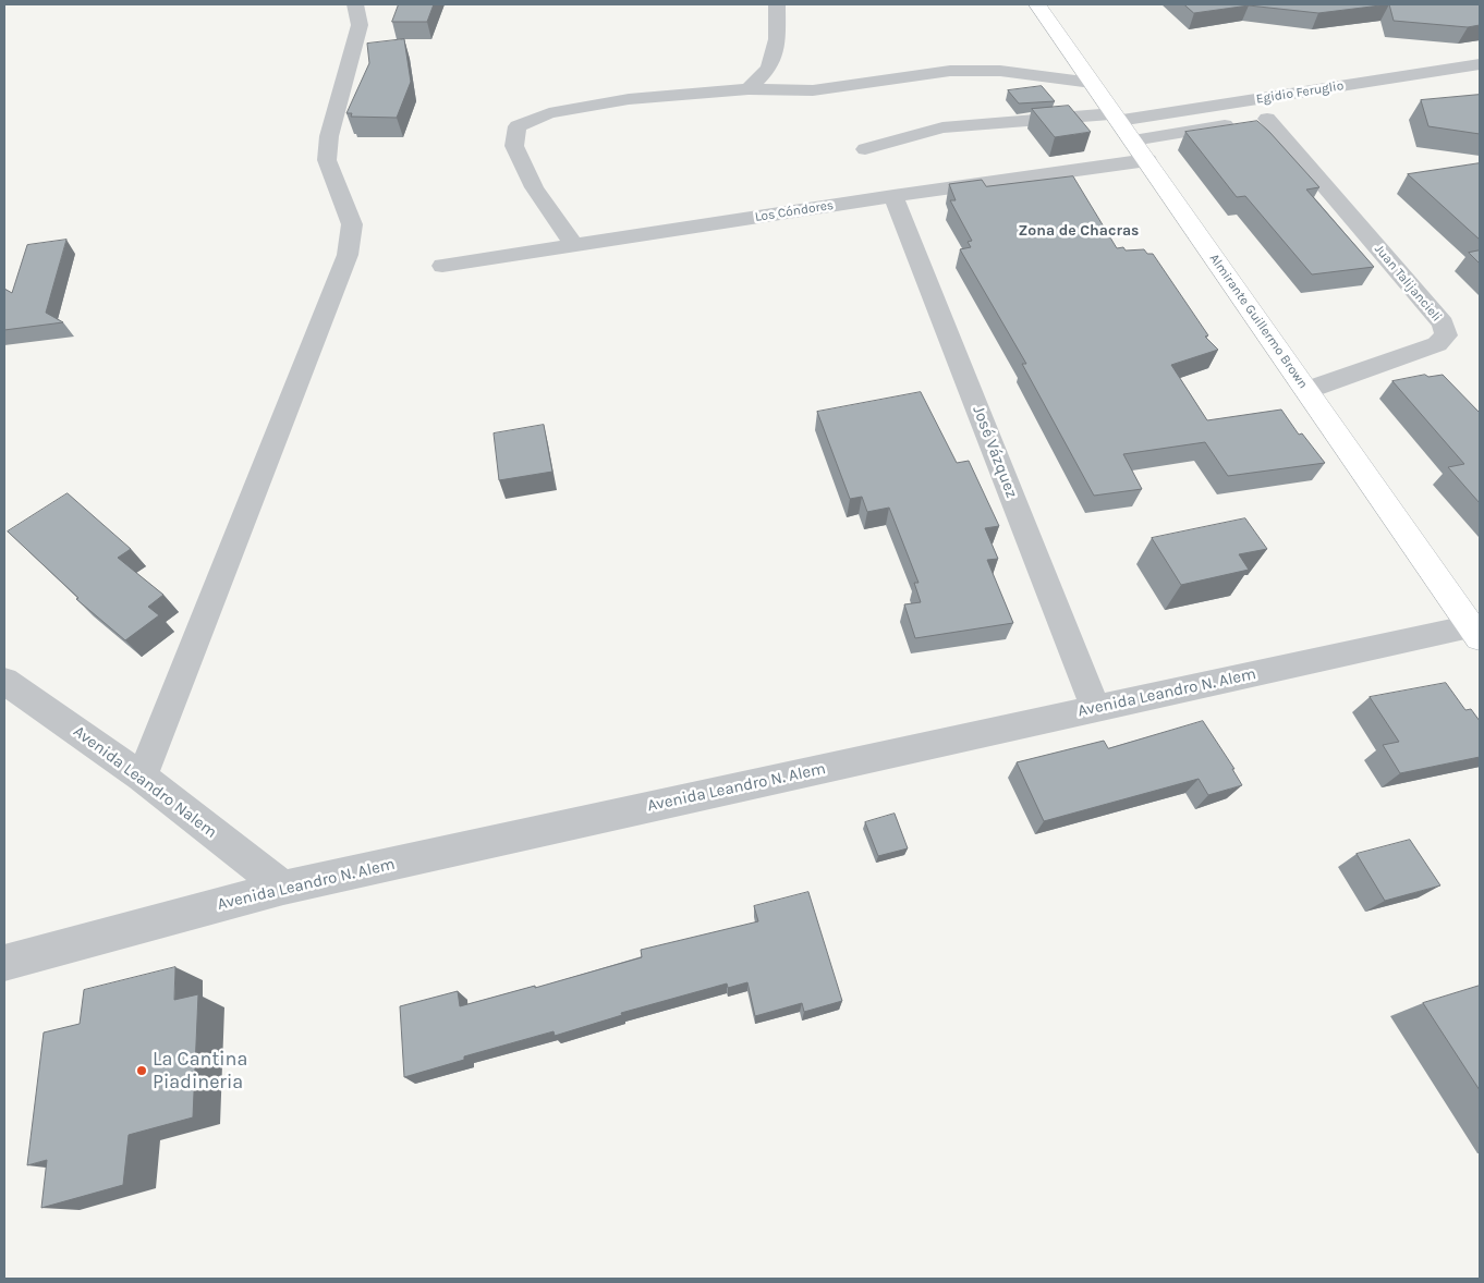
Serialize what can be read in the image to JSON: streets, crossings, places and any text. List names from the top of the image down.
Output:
{
  "streets": {
    "main road": ["Almirante Guillermo Brown"],
    "street": [
      "Egidio Feruglio",
      "Los Cóndores",
      "Juan Talijancieli",
      "José Vázquez",
      "Avenida Leandro N. Alem",
      "Avenida Leandro Nalem"
    ]
  },
  "crossings": [
    ["Egidio Feruglio", "Juan Talijancieli"],
    ["Egidio Feruglio", "Almirante Guillermo Brown"],
    ["Los Cóndores", "Almirante Guillermo Brown"],
    ["Los Cóndores", "José Vázquez"],
    ["Juan Talijancieli", "Almirante Guillermo Brown"],
    ["Almirante Guillermo Brown", "Avenida Leandro N. Alem"],
    ["José Vázquez", "Avenida Leandro N. Alem"],
    ["Avenida Leandro N. Alem", "Avenida Leandro Nalem"]
  ],
  "districts": ["Zona de Chacras"],
  "places": ["La Cantina Piadineria"]
}
